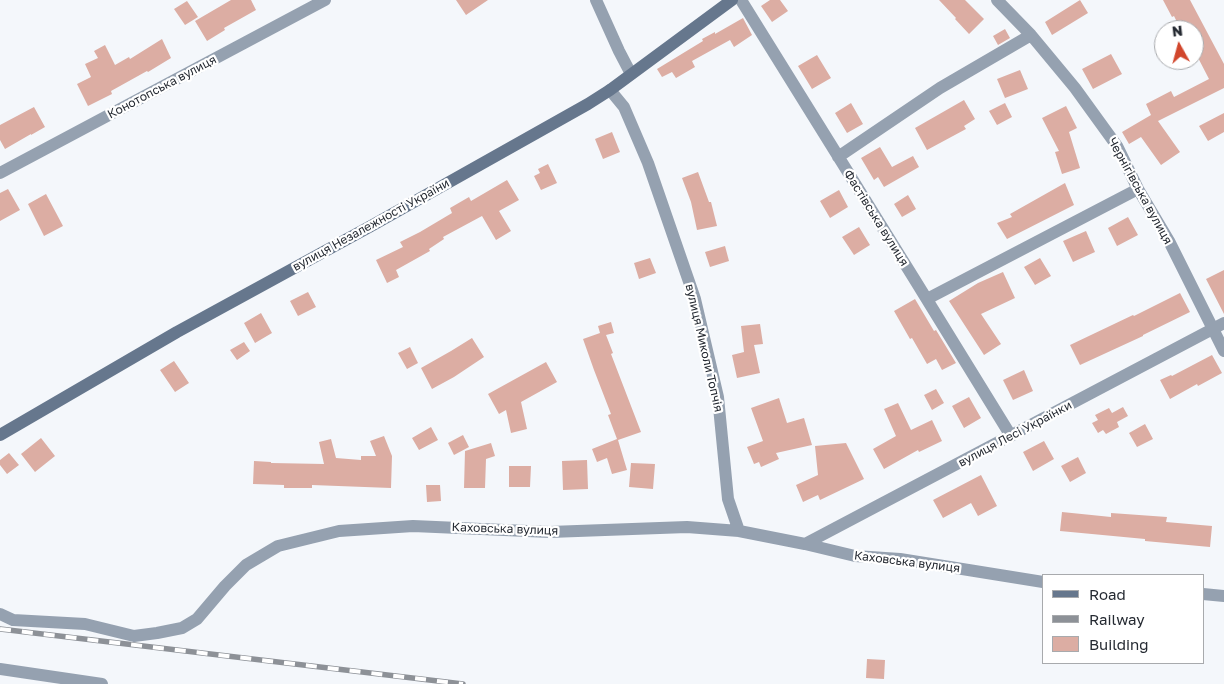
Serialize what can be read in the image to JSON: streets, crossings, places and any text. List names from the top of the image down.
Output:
{
  "streets": {
    "street": [
      "Конотопська вулиця",
      "Чернігівська вулиця",
      "Фастівська вулиця",
      "вулиця Незалежності України",
      "вулиця Миколи Топчія",
      "вулиця Лесі Українки",
      "Каховська вулиця"
    ]
  },
  "crossings": [
    ["Чернігівська вулиця", "вулиця Лесі Українки"],
    ["Фастівська вулиця", "вулиця Лесі Українки"],
    ["вулиця Незалежності України", "вулиця Миколи Топчія"],
    ["вулиця Миколи Топчія", "Каховська вулиця"],
    ["вулиця Лесі Українки", "Каховська вулиця"]
  ],
  "legend": ["Road", "Railway", "Building"],
  "north": "top"
}
